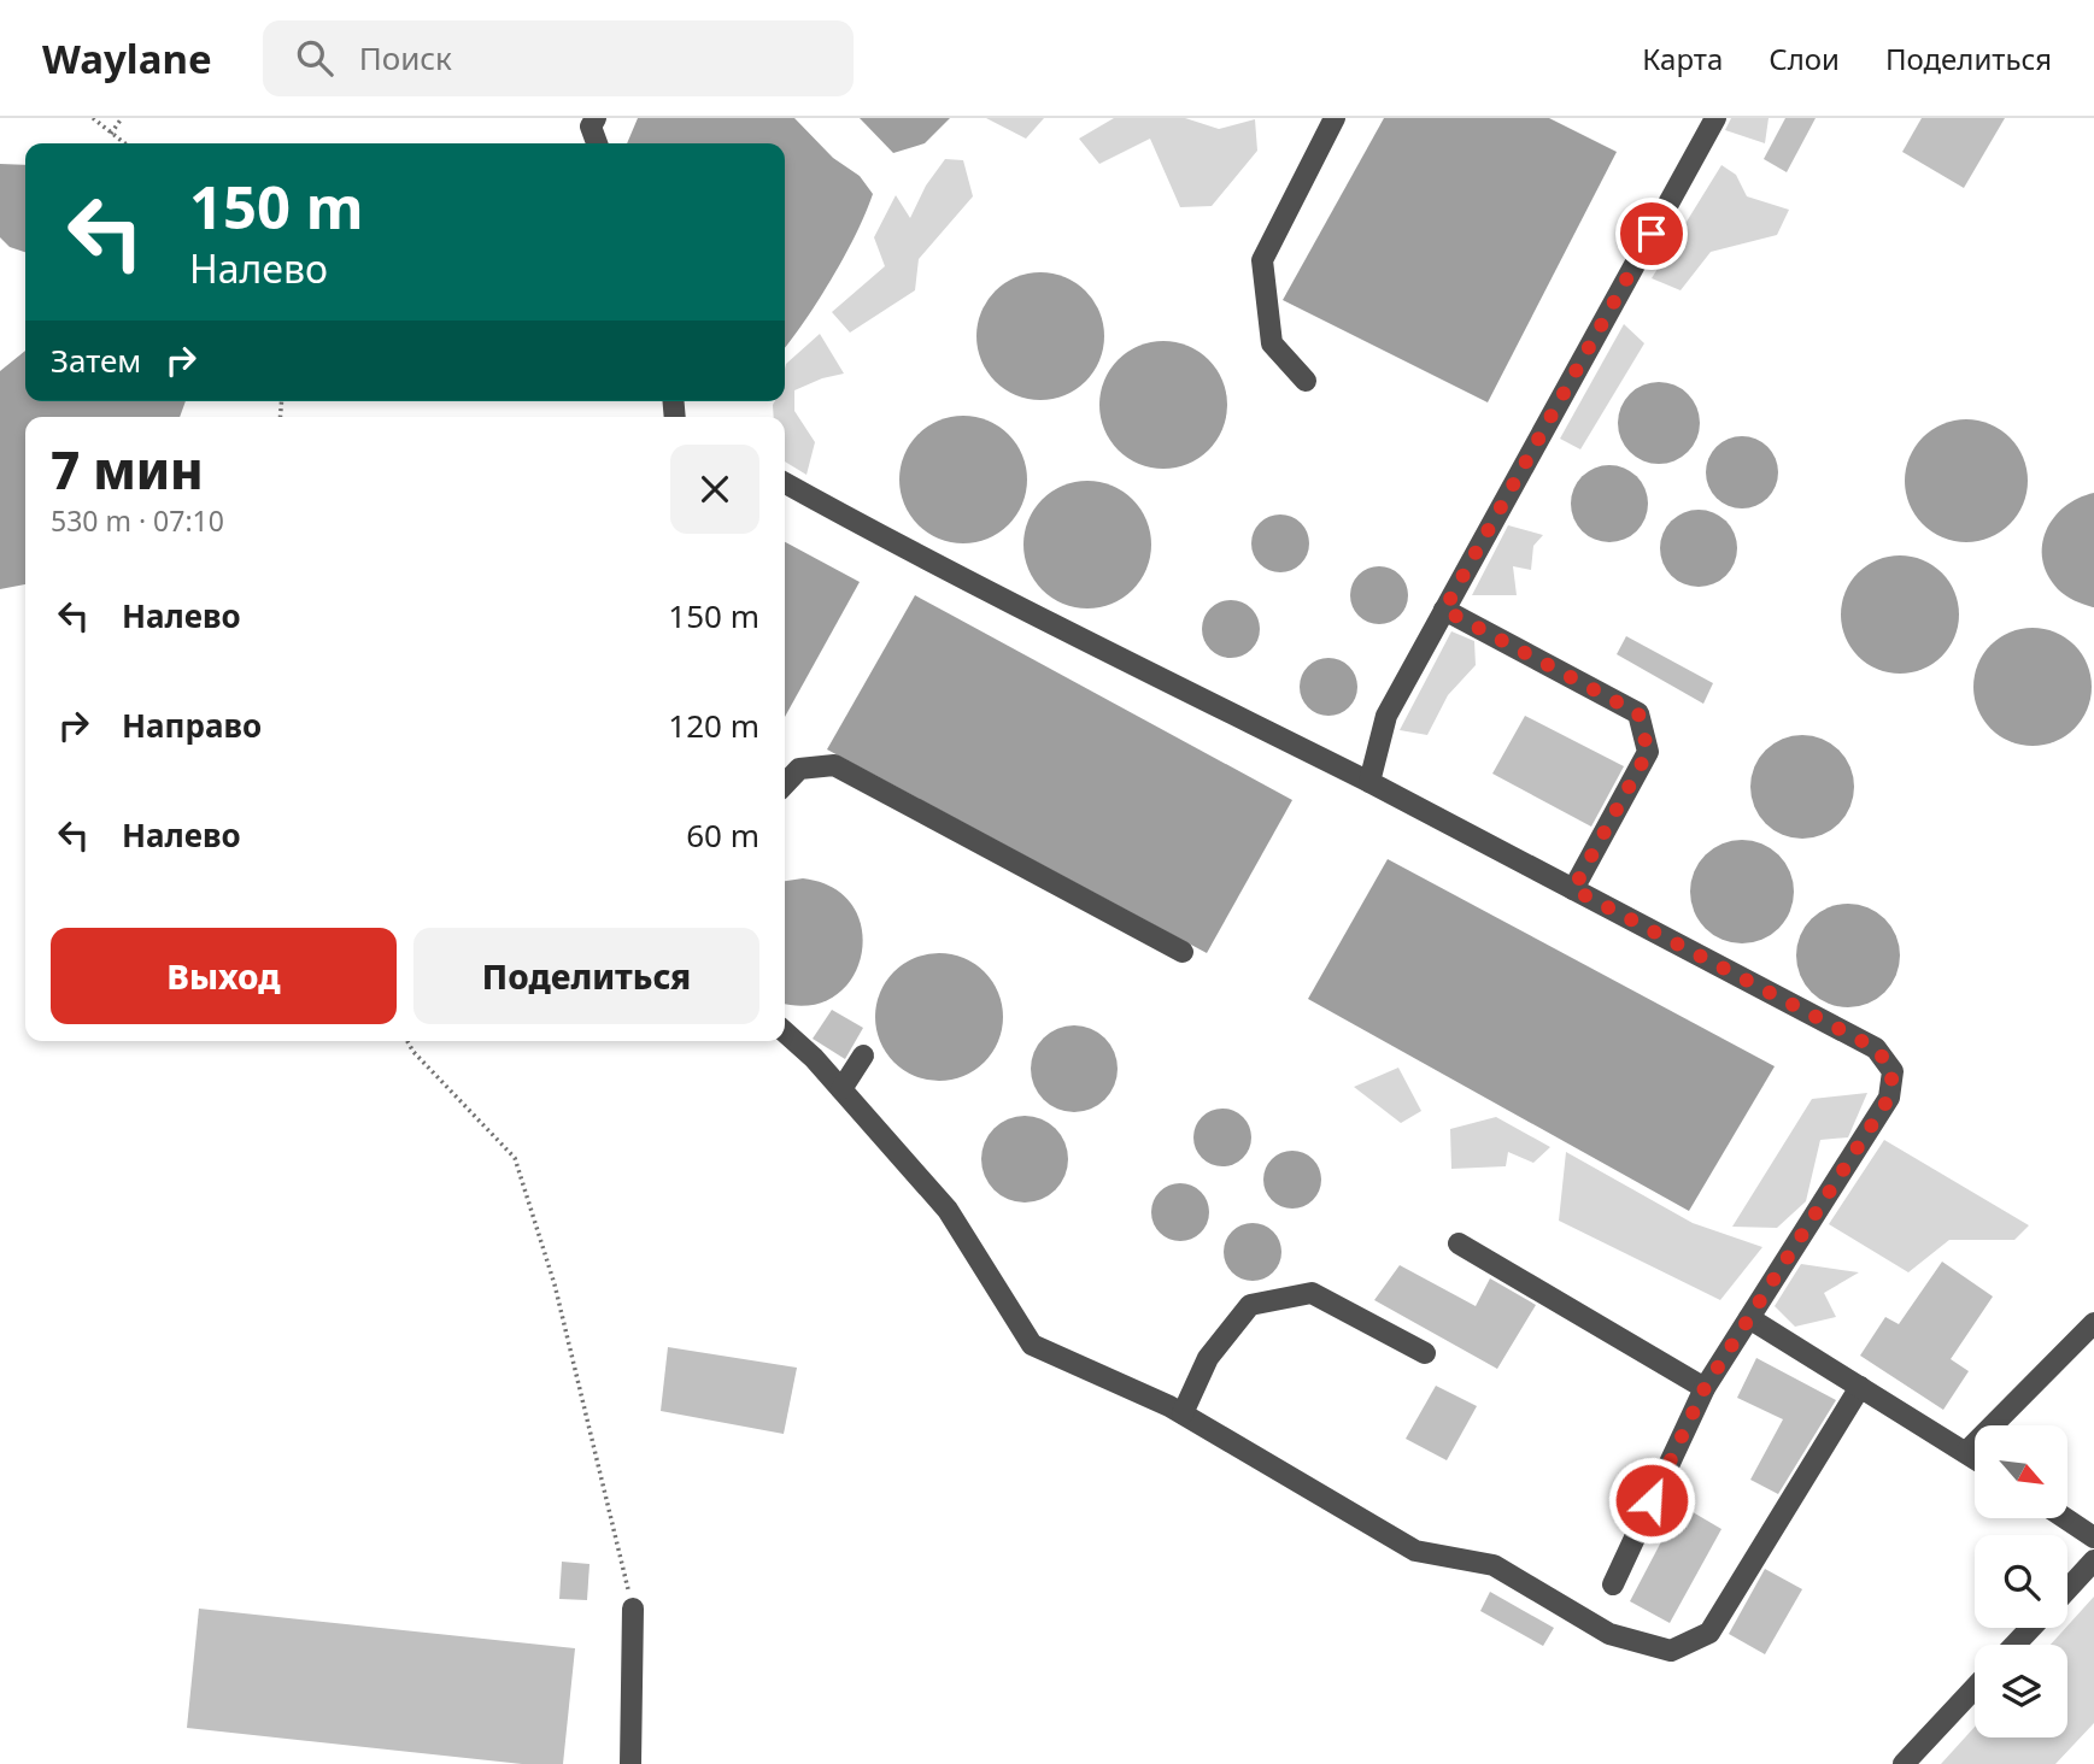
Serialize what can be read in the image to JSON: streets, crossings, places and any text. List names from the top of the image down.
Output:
{
  "north": "bottom right",
  "page": {
    "header": "Waylane",
    "search": "Поиск",
    "nav": ["Карта", "Слои", "Поделиться"],
    "turn": ["150 m", "Налево"],
    "then": "Затем",
    "heading": ["7 мин", "530 m · 07:10"],
    "list": [
      {
        "name": "Налево",
        "value": "150 m"
      },
      {
        "name": "Направо",
        "value": "120 m"
      },
      {
        "name": "Налево",
        "value": "60 m"
      }
    ],
    "buttons": ["Выход", "Поделиться"]
  }
}
